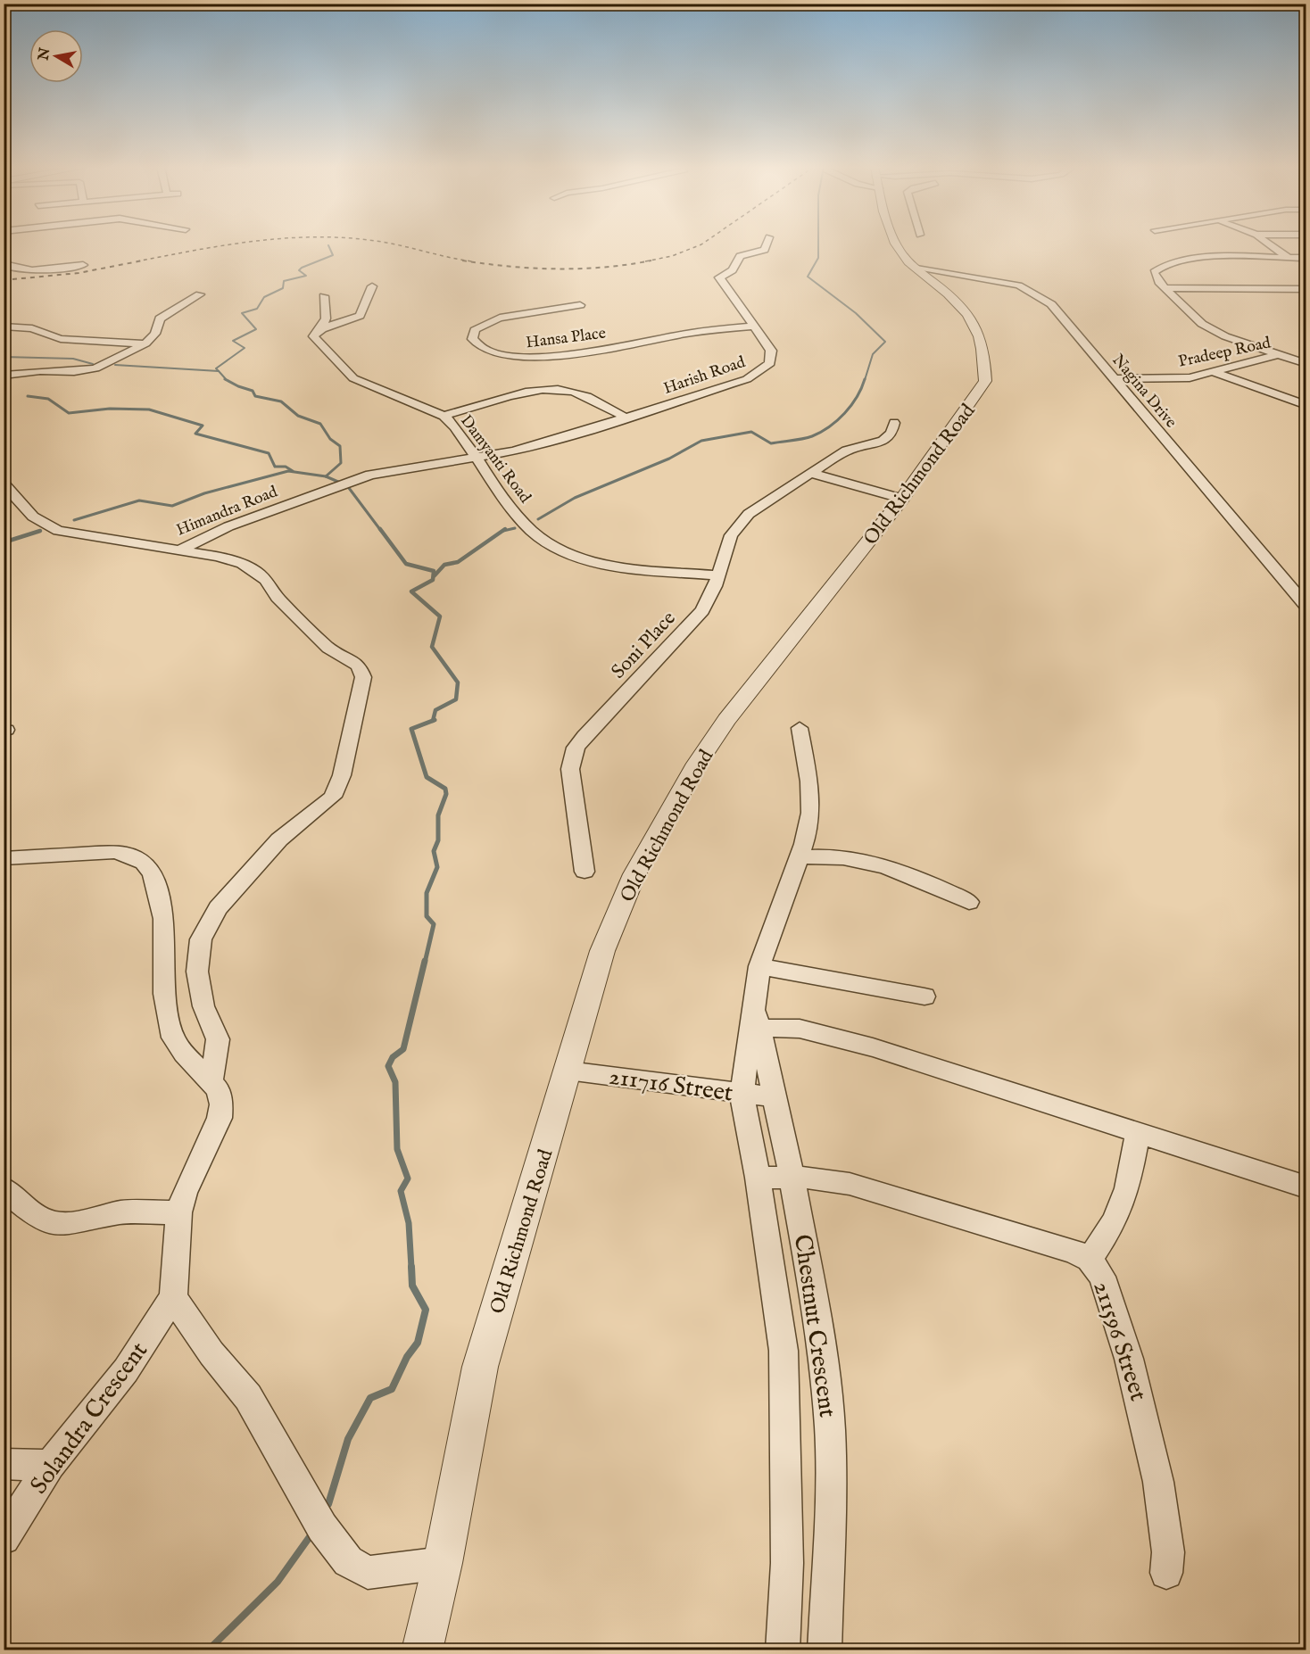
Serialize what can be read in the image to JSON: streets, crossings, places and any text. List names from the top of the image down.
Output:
{
  "streets": {
    "street": [
      "Hansa Place",
      "Pradeep Road",
      "Harish Road",
      "Nagina Drive",
      "Damyanti Road",
      "Old Richmond Road",
      "Himandra Road",
      "Soni Place",
      "211716 Street",
      "Chestnut Crescent",
      "211596 Street",
      "Solandra Crescent"
    ]
  },
  "crossings": [
    ["Hansa Place", "Harish Road"],
    ["Pradeep Road", "Nagina Drive"],
    ["Harish Road", "Damyanti Road"],
    ["Harish Road", "Himandra Road"],
    ["Nagina Drive", "Old Richmond Road"],
    ["Damyanti Road", "Himandra Road"],
    ["Damyanti Road", "Soni Place"],
    ["Old Richmond Road", "211716 Street"],
    ["211716 Street", "Chestnut Crescent"],
    ["Chestnut Crescent", "211596 Street"]
  ],
  "north": "left"
}
